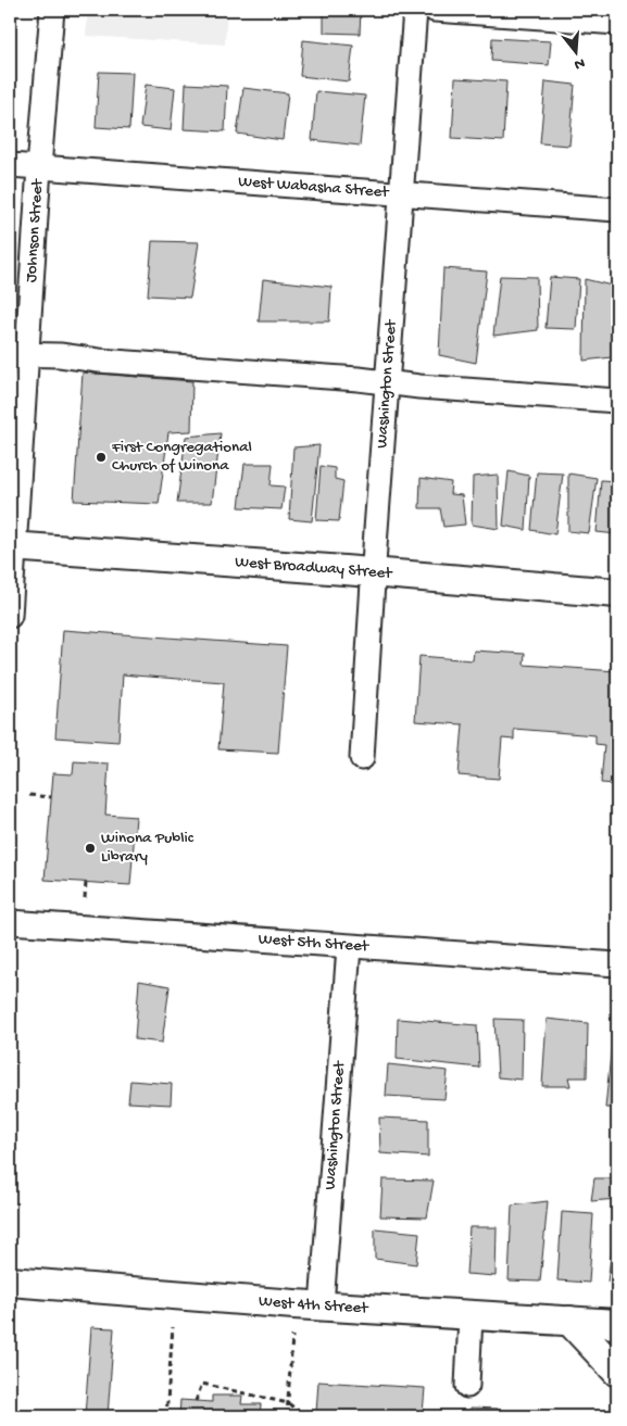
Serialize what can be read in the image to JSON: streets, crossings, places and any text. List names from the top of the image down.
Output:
{
  "streets": {
    "main road": ["West Broadway Street", "West 4th Street"],
    "street": [
      "West Wabasha Street",
      "Johnson Street",
      "Washington Street",
      "West 5th Street"
    ]
  },
  "crossings": [
    ["West Wabasha Street", "Johnson Street"],
    ["West Wabasha Street", "Washington Street"],
    ["Johnson Street", "West Broadway Street"],
    ["Washington Street", "West Broadway Street"],
    ["Washington Street", "West 5th Street"],
    ["Washington Street", "West 4th Street"]
  ],
  "places": ["First Congregational Church of Winona", "Winona Public Library"],
  "north": "bottom"
}
